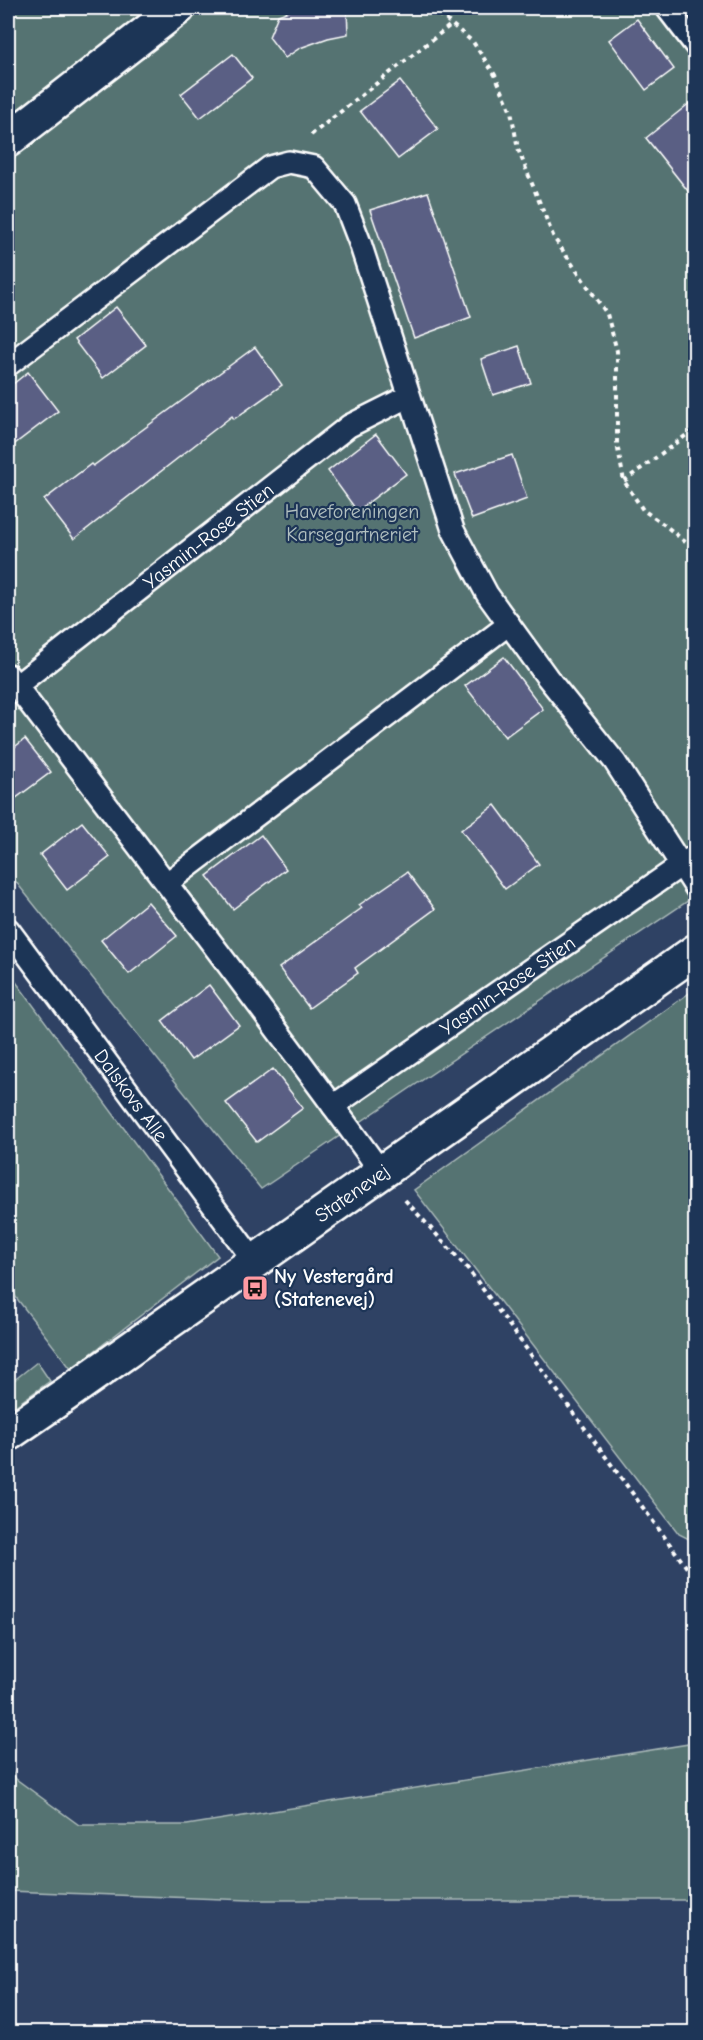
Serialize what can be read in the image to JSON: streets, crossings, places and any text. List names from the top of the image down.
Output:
{
  "streets": {
    "street": ["Statenevej"],
    "lane": ["Yasmin-Rose Stien", "Dalskovs Alle"]
  },
  "crossings": [
    ["Yasmin-Rose Stien", "Statenevej"],
    ["Dalskovs Alle", "Statenevej"]
  ],
  "parks": ["Haveforeningen Karsegartneriet"],
  "places": {
    "bus stop": ["Ny Vestergård (Statenevej)"]
  }
}
